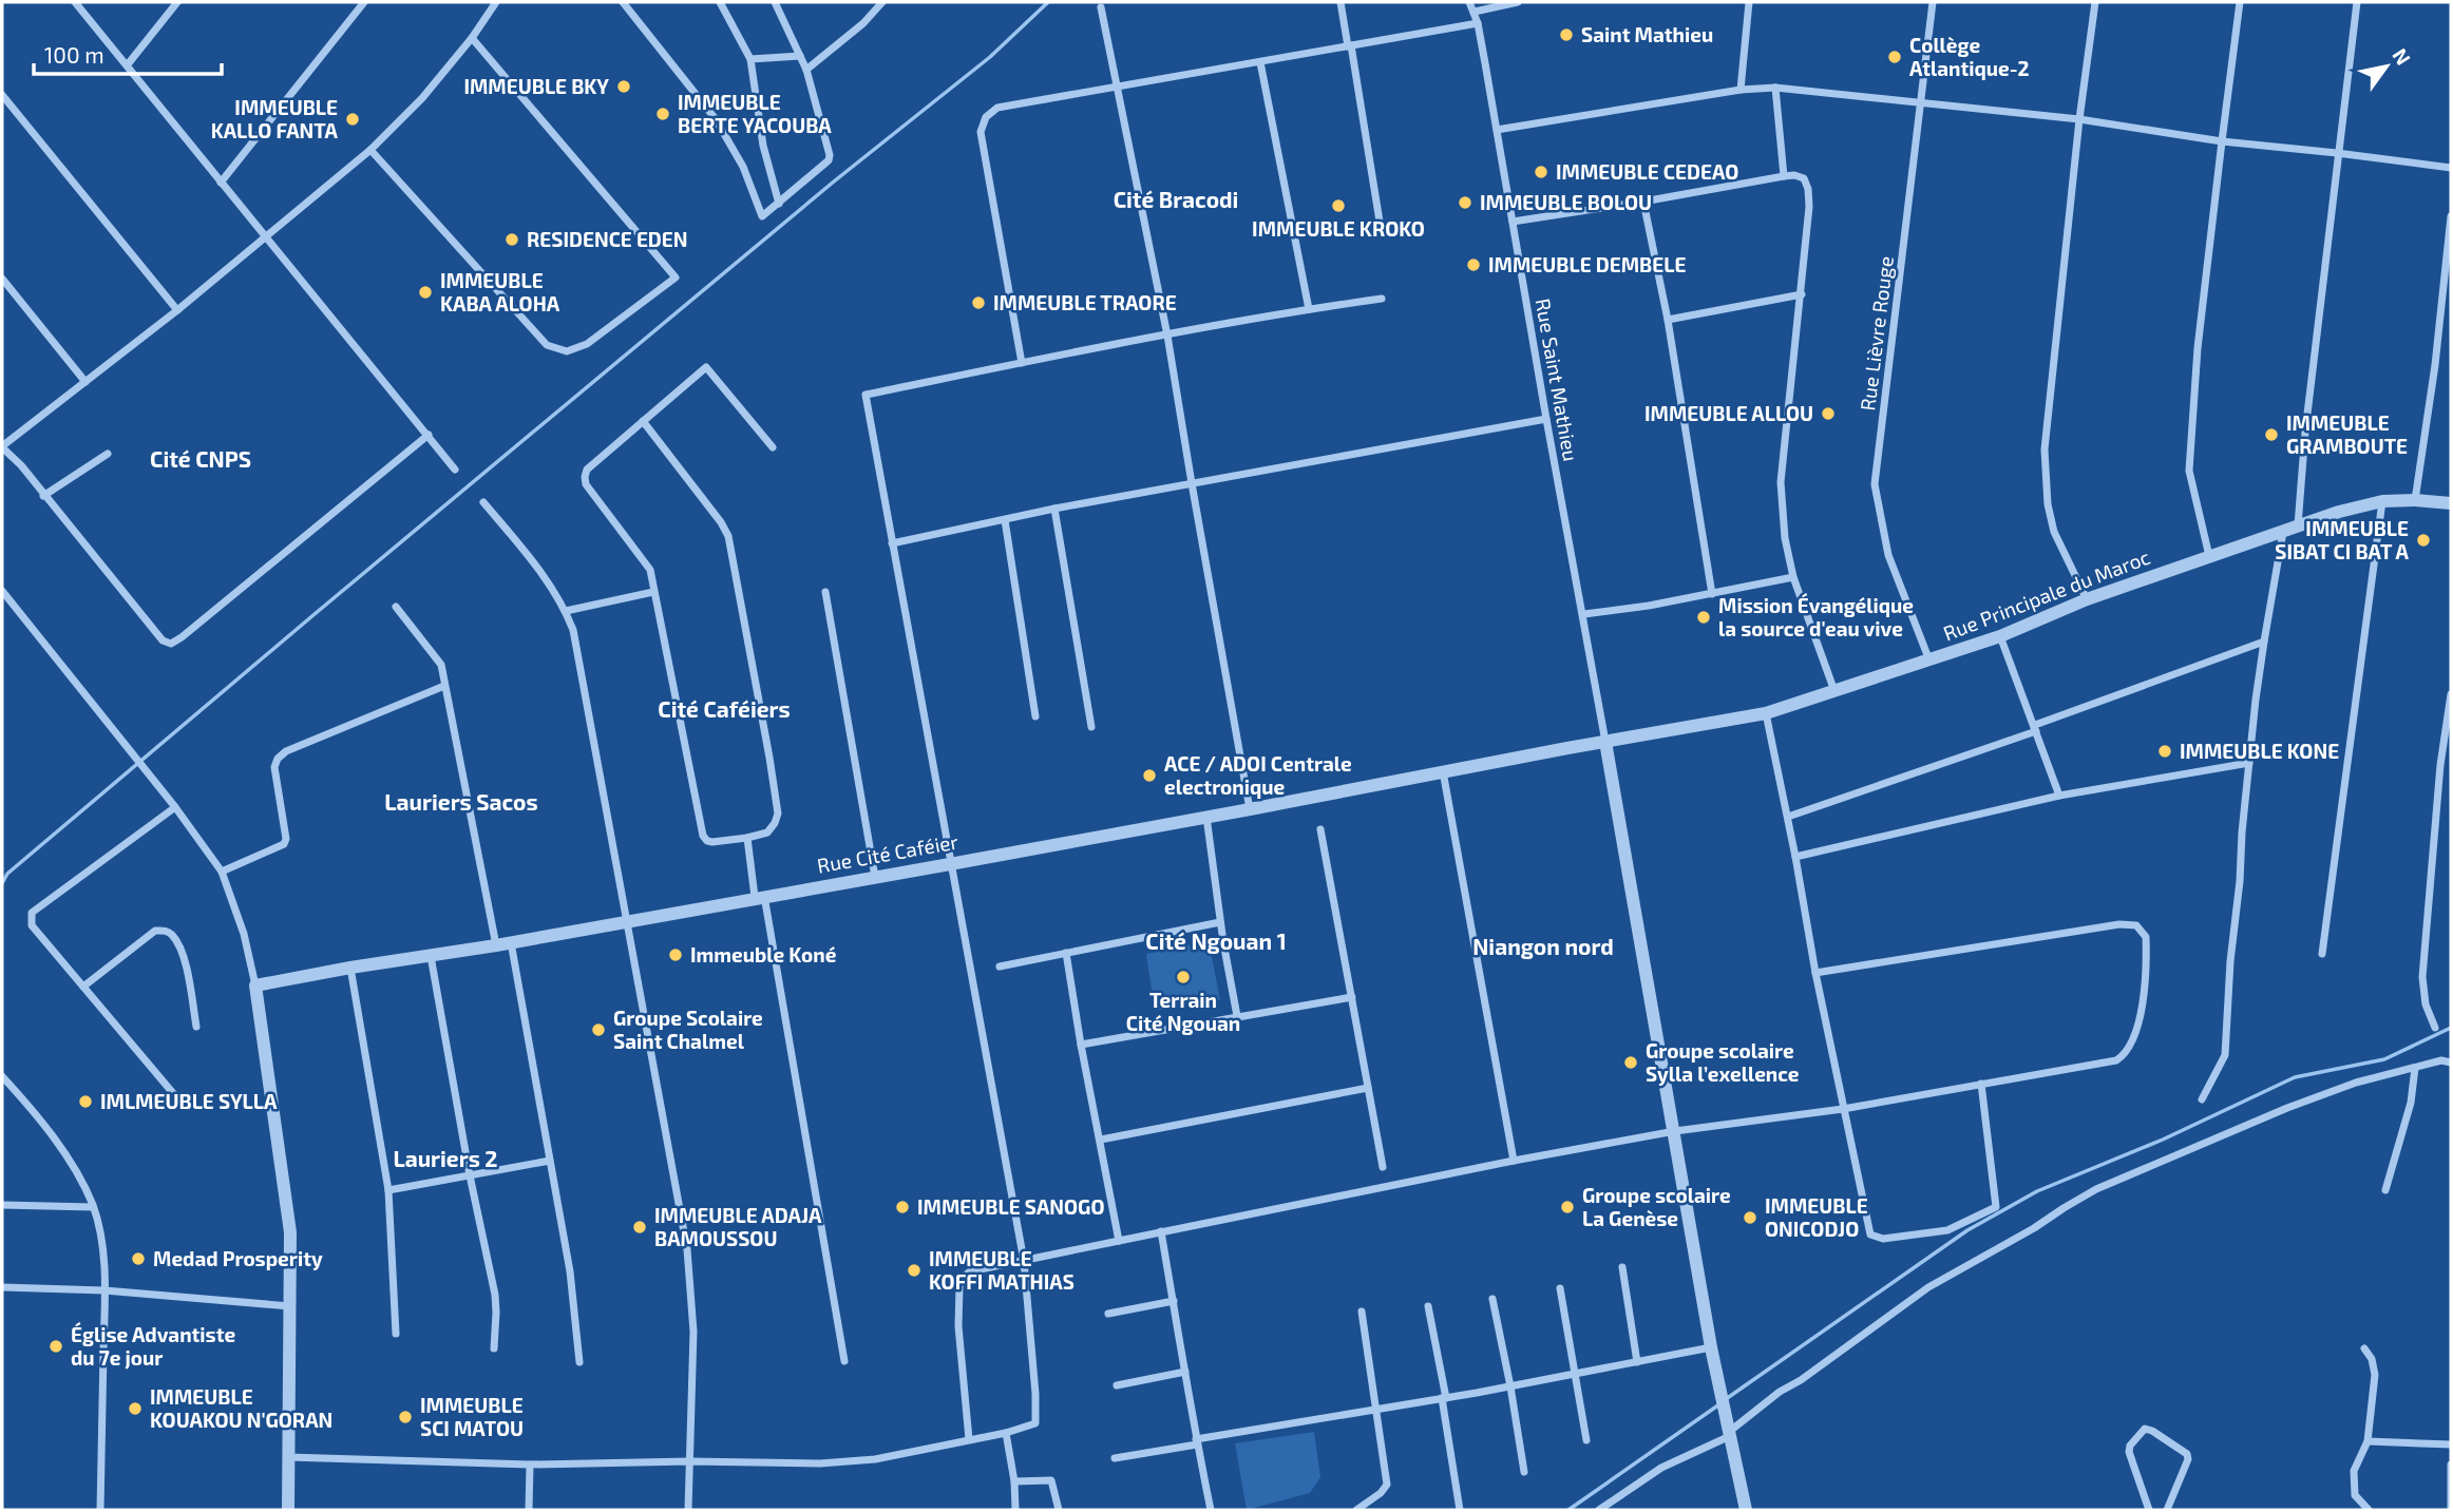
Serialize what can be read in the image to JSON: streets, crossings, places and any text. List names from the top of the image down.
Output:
{
  "streets": {
    "street": [
      "Rue Lièvre Rouge",
      "Rue Saint Mathieu",
      "Rue Principale du Maroc",
      "Rue Cité Caféier"
    ]
  },
  "crossings": [
    ["Rue Lièvre Rouge", "Rue Principale du Maroc"],
    ["Rue Saint Mathieu", "Rue Principale du Maroc"],
    ["Rue Principale du Maroc", "Rue Cité Caféier"]
  ],
  "districts": [
    "Cité Bracodi",
    "Cité CNPS",
    "Cité Caféiers",
    "Lauriers Sacos",
    "Cité Ngouan 1",
    "Niangon nord",
    "Lauriers 2"
  ],
  "places": [
    "Saint Mathieu",
    "Collège Atlantique-2",
    "IMMEUBLE BKY",
    "IMMEUBLE BERTE YACOUBA",
    "IMMEUBLE KALLO FANTA",
    "IMMEUBLE CEDEAO",
    "IMMEUBLE BOLOU",
    "IMMEUBLE KROKO",
    "RESIDENCE EDEN",
    "IMMEUBLE DEMBELE",
    "IMMEUBLE KABA ALOHA",
    "IMMEUBLE TRAORE",
    "IMMEUBLE ALLOU",
    "IMMEUBLE GRAMBOUTE",
    "IMMEUBLE SIBAT CI BAT A",
    "Mission Évangélique la source d'eau vive",
    "IMMEUBLE KONE",
    "ACE / ADOI Centrale electronique",
    "Immeuble Koné",
    "Terrain Cité Ngouan",
    "Groupe Scolaire Saint Chalmel",
    "Groupe scolaire Sylla l’exellence",
    "IMLMEUBLE SYLLA",
    "IMMEUBLE SANOGO",
    "Groupe scolaire La Genèse",
    "IMMEUBLE ONICODJO",
    "IMMEUBLE ADAJA BAMOUSSOU",
    "Medad Prosperity",
    "IMMEUBLE KOFFI MATHIAS",
    "Église Advantiste du 7e jour",
    "IMMEUBLE KOUAKOU N'GORAN",
    "IMMEUBLE SCI MATOU"
  ],
  "scale_bar": "100 m",
  "north": "top right"
}
